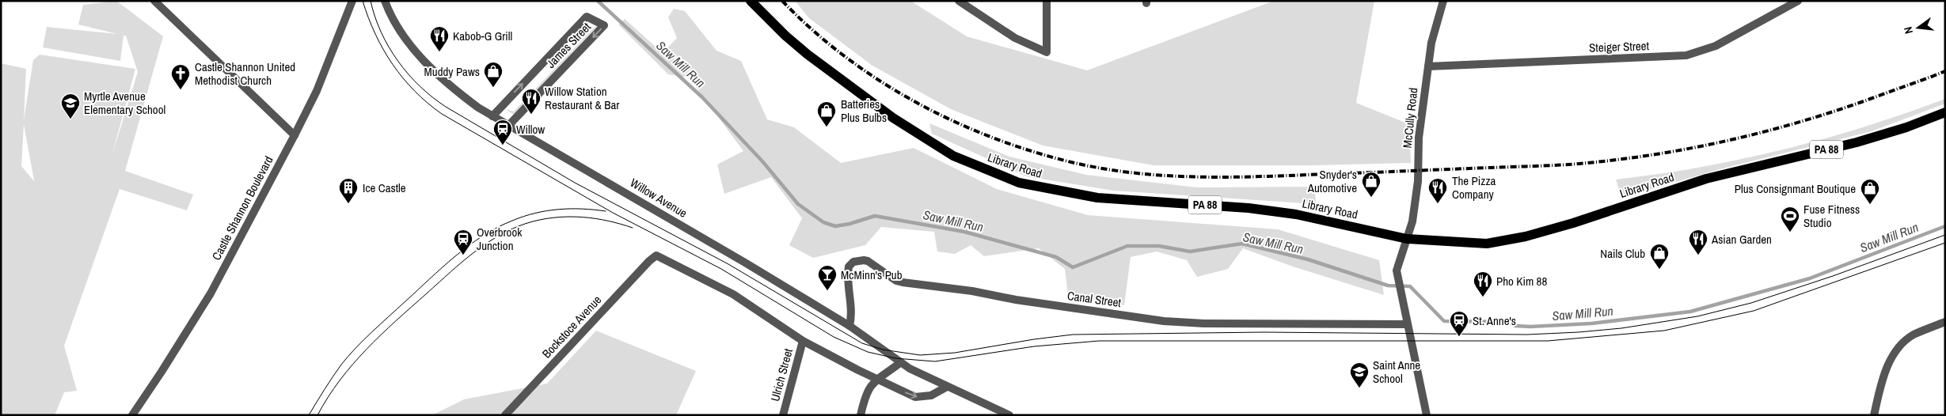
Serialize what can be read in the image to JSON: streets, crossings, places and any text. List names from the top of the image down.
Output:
{
  "streets": {
    "main road": ["PA 88", "Library Road"],
    "street": [
      "James Street",
      "Steiger Street",
      "McCully Road",
      "Willow Avenue",
      "Castle Shannon Boulevard",
      "Canal Street",
      "Bockstoce Avenue",
      "Ulrich Street"
    ]
  },
  "crossings": [
    ["James Street", "Willow Avenue"],
    ["Steiger Street", "McCully Road"],
    ["McCully Road", "Library Road"],
    ["McCully Road", "Canal Street"],
    ["Willow Avenue", "Canal Street"],
    ["Bockstoce Avenue", "Ulrich Street"]
  ],
  "water": ["Saw Mill Run"],
  "places": {
    "restaurant": [
      "Kabob-G Grill",
      "Willow Station Restaurant & Bar",
      "The Pizza Company",
      "Asian Garden",
      "Pho Kim 88"
    ],
    "shop": [
      "Muddy Paws",
      "Batteries Plus Bulbs",
      "Snyder's Automotive",
      "Plus Consignmant Boutique",
      "Nails Club"
    ],
    "church": ["Castle Shannon United Methodist Church"],
    "school or university": ["Myrtle Avenue Elementary School", "Saint Anne School"],
    "station": ["Willow", "Overbrook Junction", "St. Anne's"],
    "building": ["Ice Castle"],
    "sports": ["Fuse Fitness Studio"],
    "bar": ["McMinn's Pub"]
  },
  "north": "left"
}
